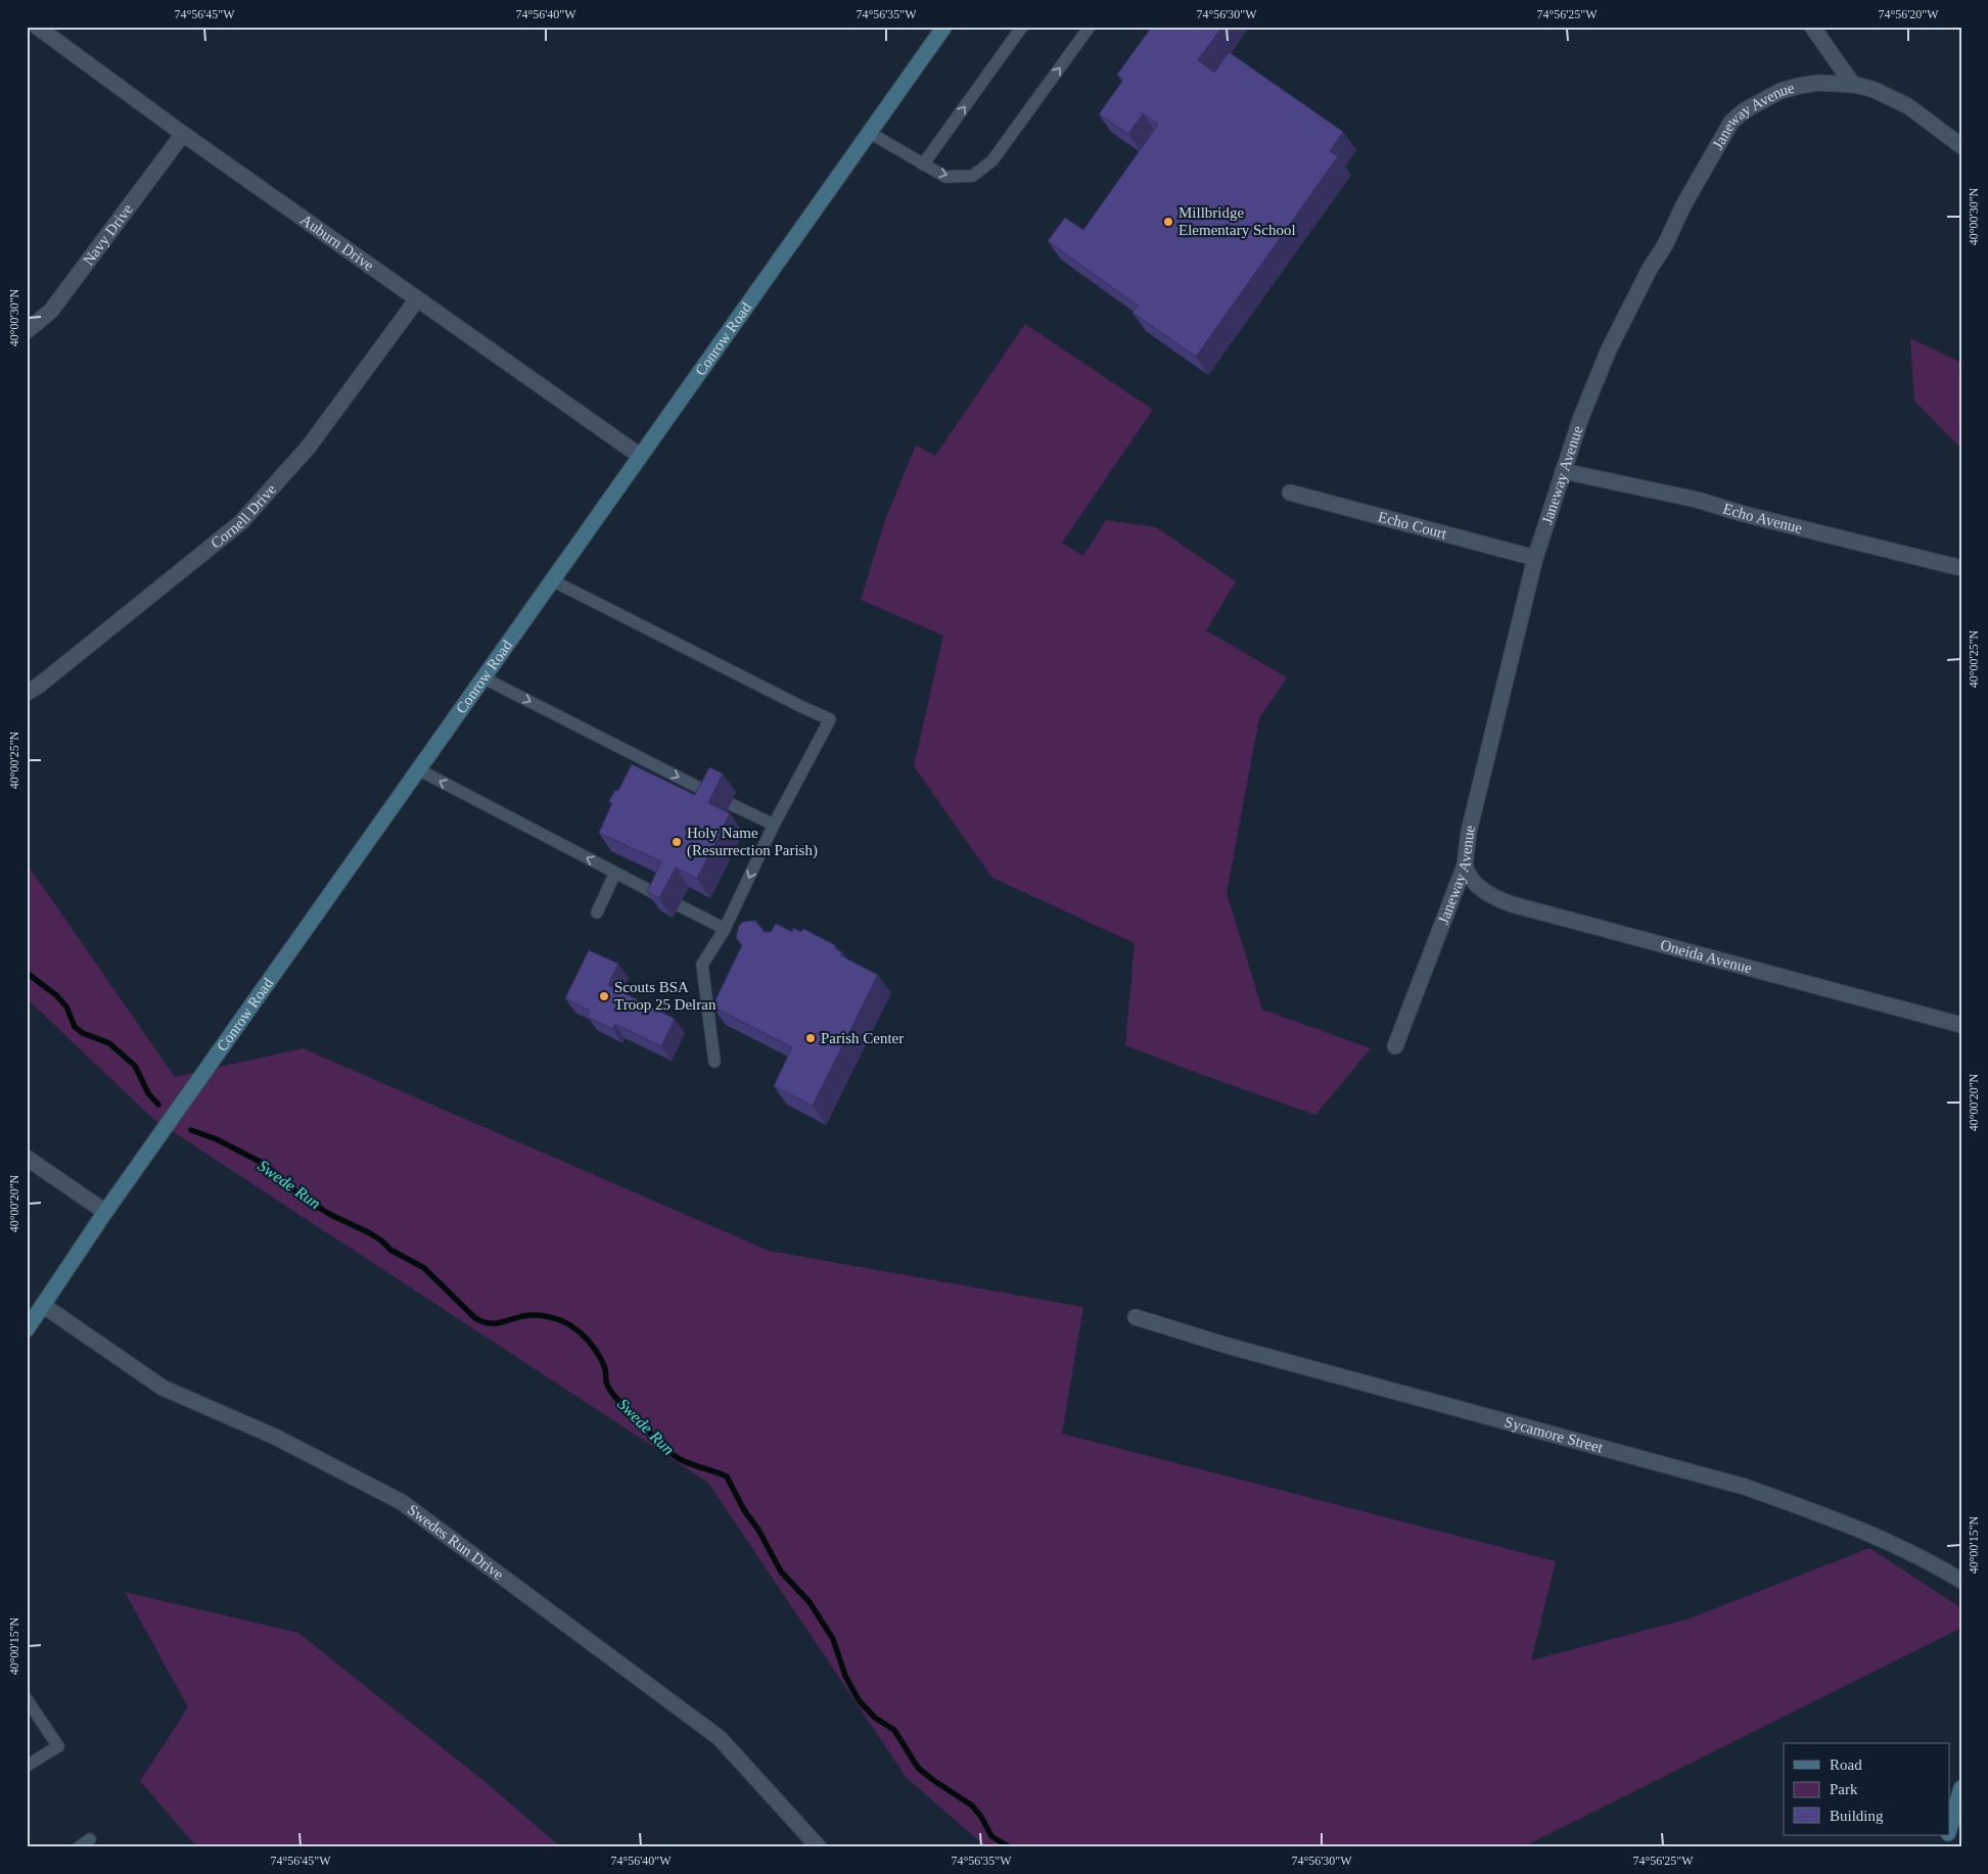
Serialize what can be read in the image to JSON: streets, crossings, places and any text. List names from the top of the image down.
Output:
{
  "streets": {
    "street": [
      "Janeway Avenue",
      "Navy Drive",
      "Auburn Drive",
      "Conrow Road",
      "Cornell Drive",
      "Echo Avenue",
      "Echo Court",
      "Oneida Avenue",
      "Sycamore Street",
      "Swedes Run Drive"
    ]
  },
  "crossings": [
    ["Janeway Avenue", "Echo Avenue"],
    ["Janeway Avenue", "Echo Court"],
    ["Janeway Avenue", "Oneida Avenue"],
    ["Navy Drive", "Auburn Drive"],
    ["Auburn Drive", "Conrow Road"],
    ["Auburn Drive", "Cornell Drive"],
    ["Conrow Road", "Swedes Run Drive"]
  ],
  "water": ["Swede Run"],
  "places": [
    "Millbridge Elementary School",
    "Holy Name (Resurrection Parish)",
    "Scouts BSA Troop 25 Delran",
    "Parish Center"
  ],
  "legend": ["Road", "Park", "Building"],
  "coordinates": [
    "74°56'45\"W",
    "74°56'40\"W",
    "74°56'35\"W",
    "74°56'30\"W",
    "74°56'25\"W",
    "74°56'20\"W",
    "40°00'30\"N",
    "40°00'25\"N",
    "40°00'20\"N",
    "40°00'15\"N"
  ]
}
